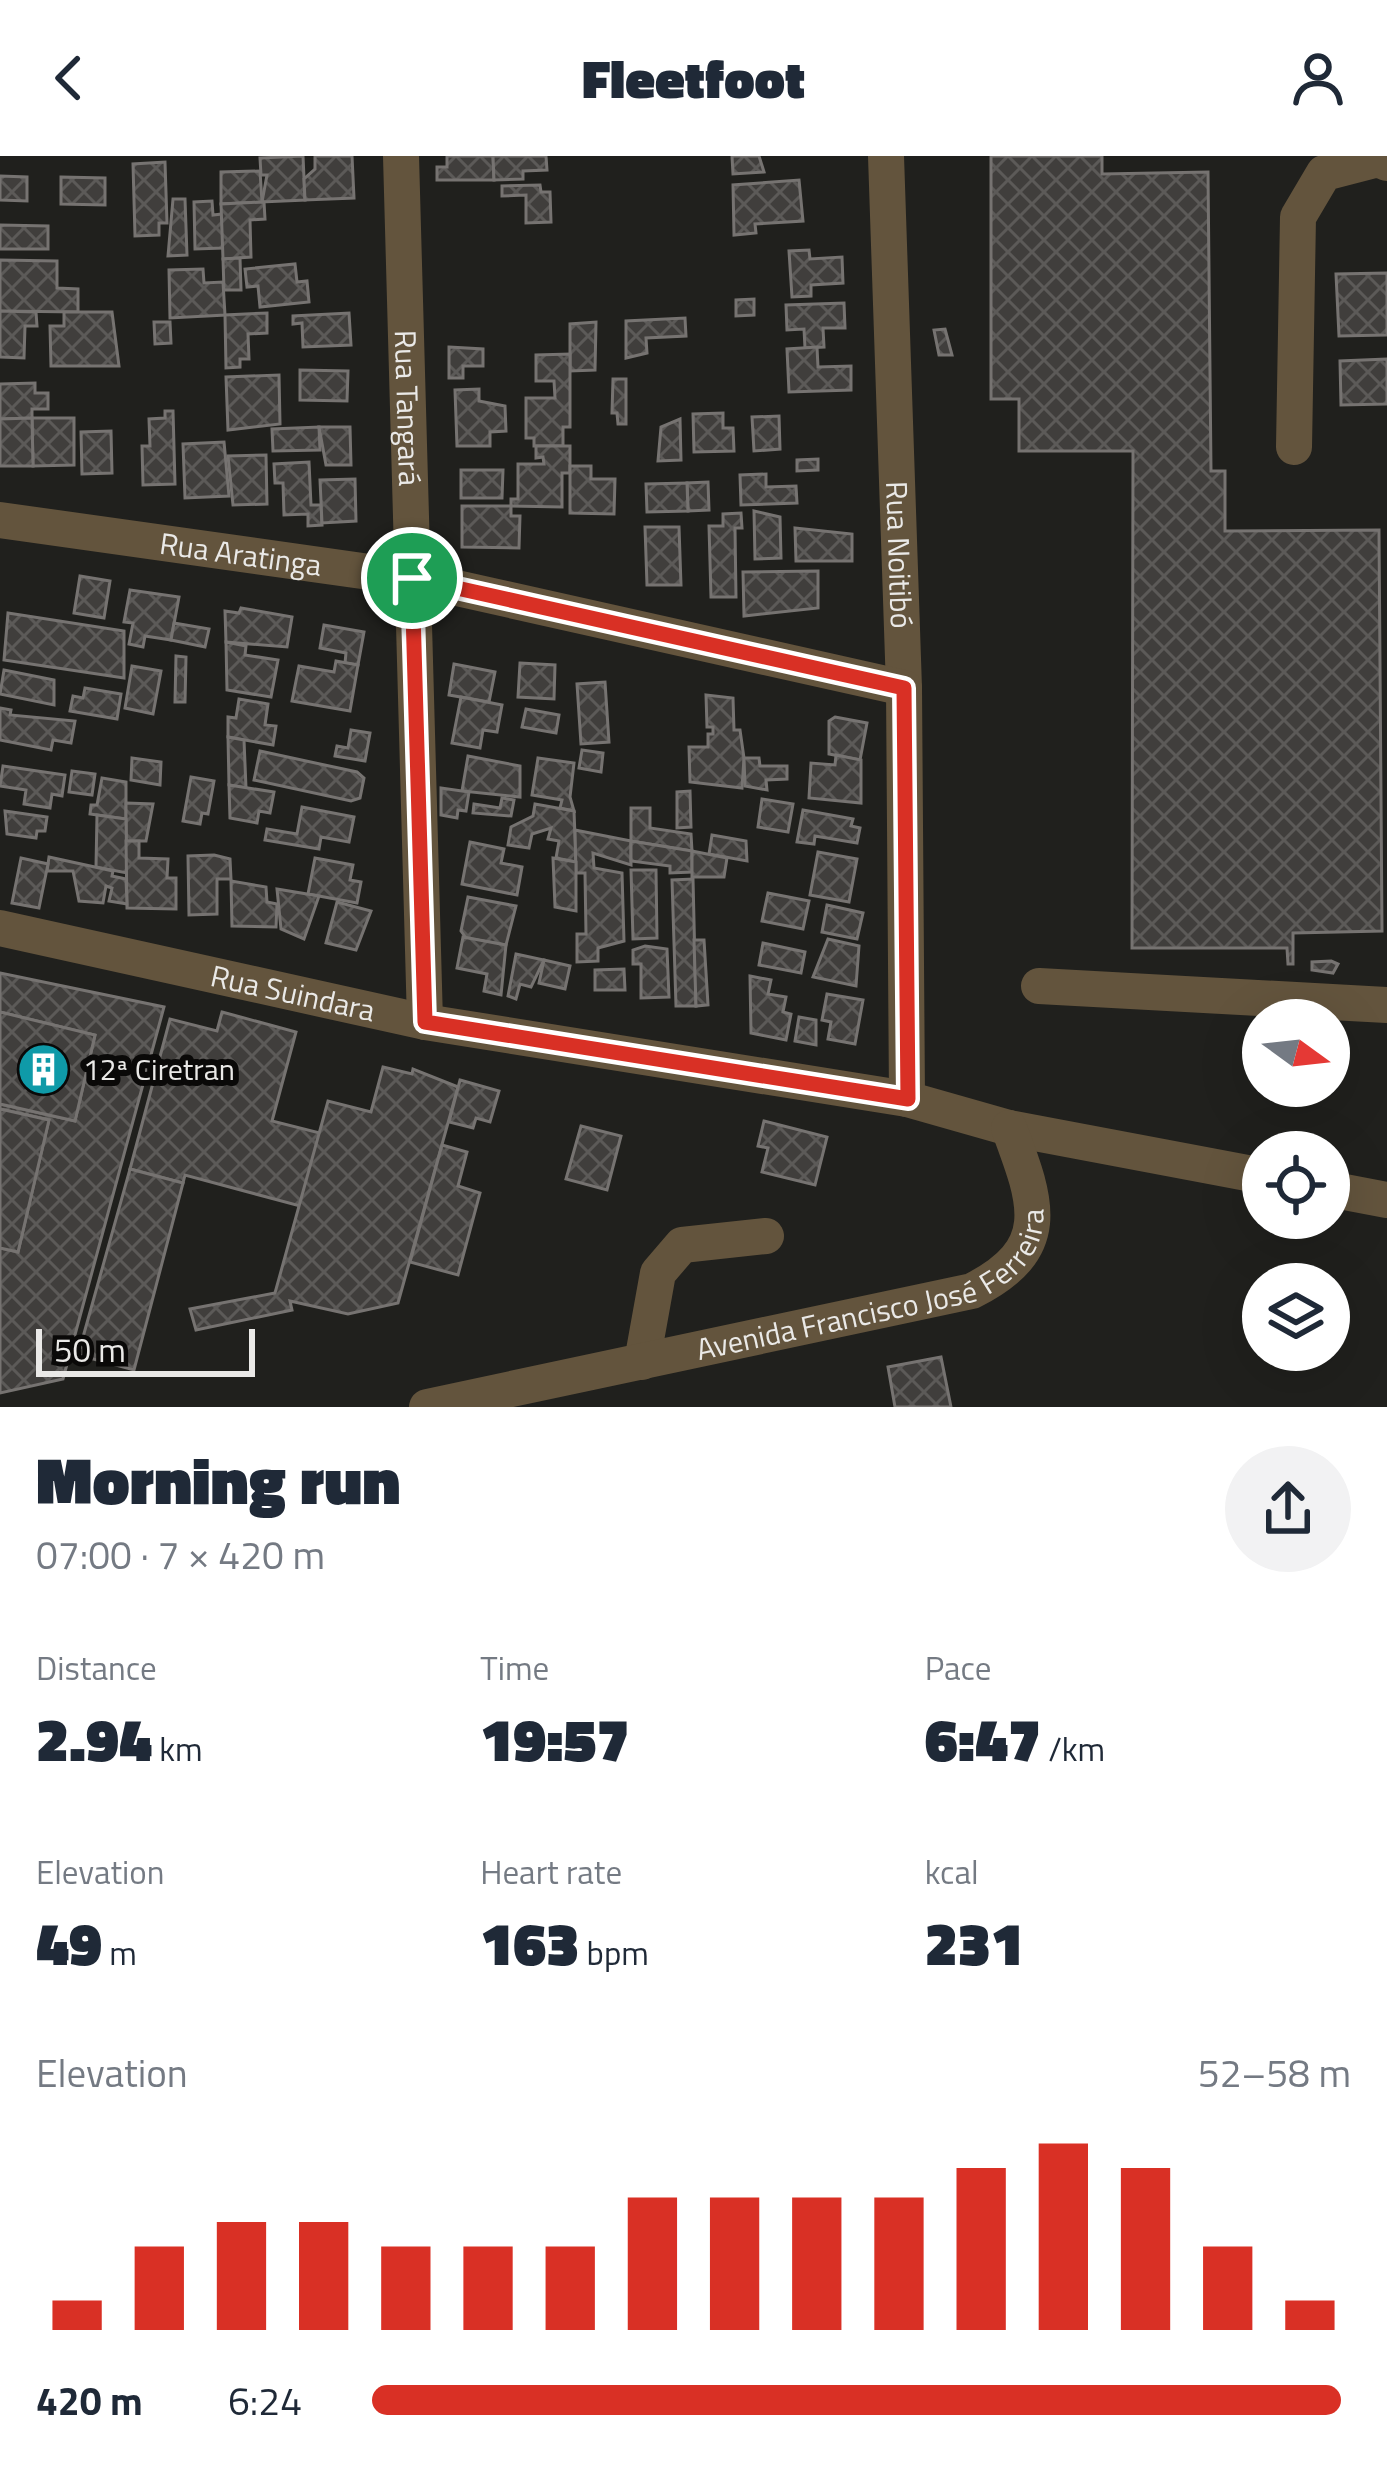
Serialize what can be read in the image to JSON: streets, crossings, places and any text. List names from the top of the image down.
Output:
{
  "streets": {
    "street": [
      "Rua Tangará",
      "Rua Aratinga",
      "Rua Noitibó",
      "Rua Suindara",
      "Avenida Francisco José Ferreira"
    ]
  },
  "crossings": [
    ["Rua Tangará", "Rua Aratinga"],
    ["Rua Tangará", "Rua Suindara"],
    ["Rua Aratinga", "Rua Noitibó"],
    ["Rua Noitibó", "Rua Suindara"],
    ["Rua Suindara", "Avenida Francisco José Ferreira"]
  ],
  "places": {
    "building": ["12ª Ciretran"]
  },
  "scale_bar": "50 m",
  "north": "right",
  "page": {
    "header": "Fleetfoot",
    "scale": "50 m",
    "heading": ["Morning run", "07:00 · 7 × 420 m"],
    "stats": [
      ["Distance", "2.94 km"],
      ["Time", "19:57"],
      ["Pace", "6:47 /km"],
      ["Elevation", "49 m"],
      ["Heart rate", "163 bpm"],
      ["kcal", "231"]
    ],
    "chart": ["Elevation", "52–58 m"],
    "list": [
      {
        "name": "420 m",
        "note": "6:24"
      }
    ]
  }
}
